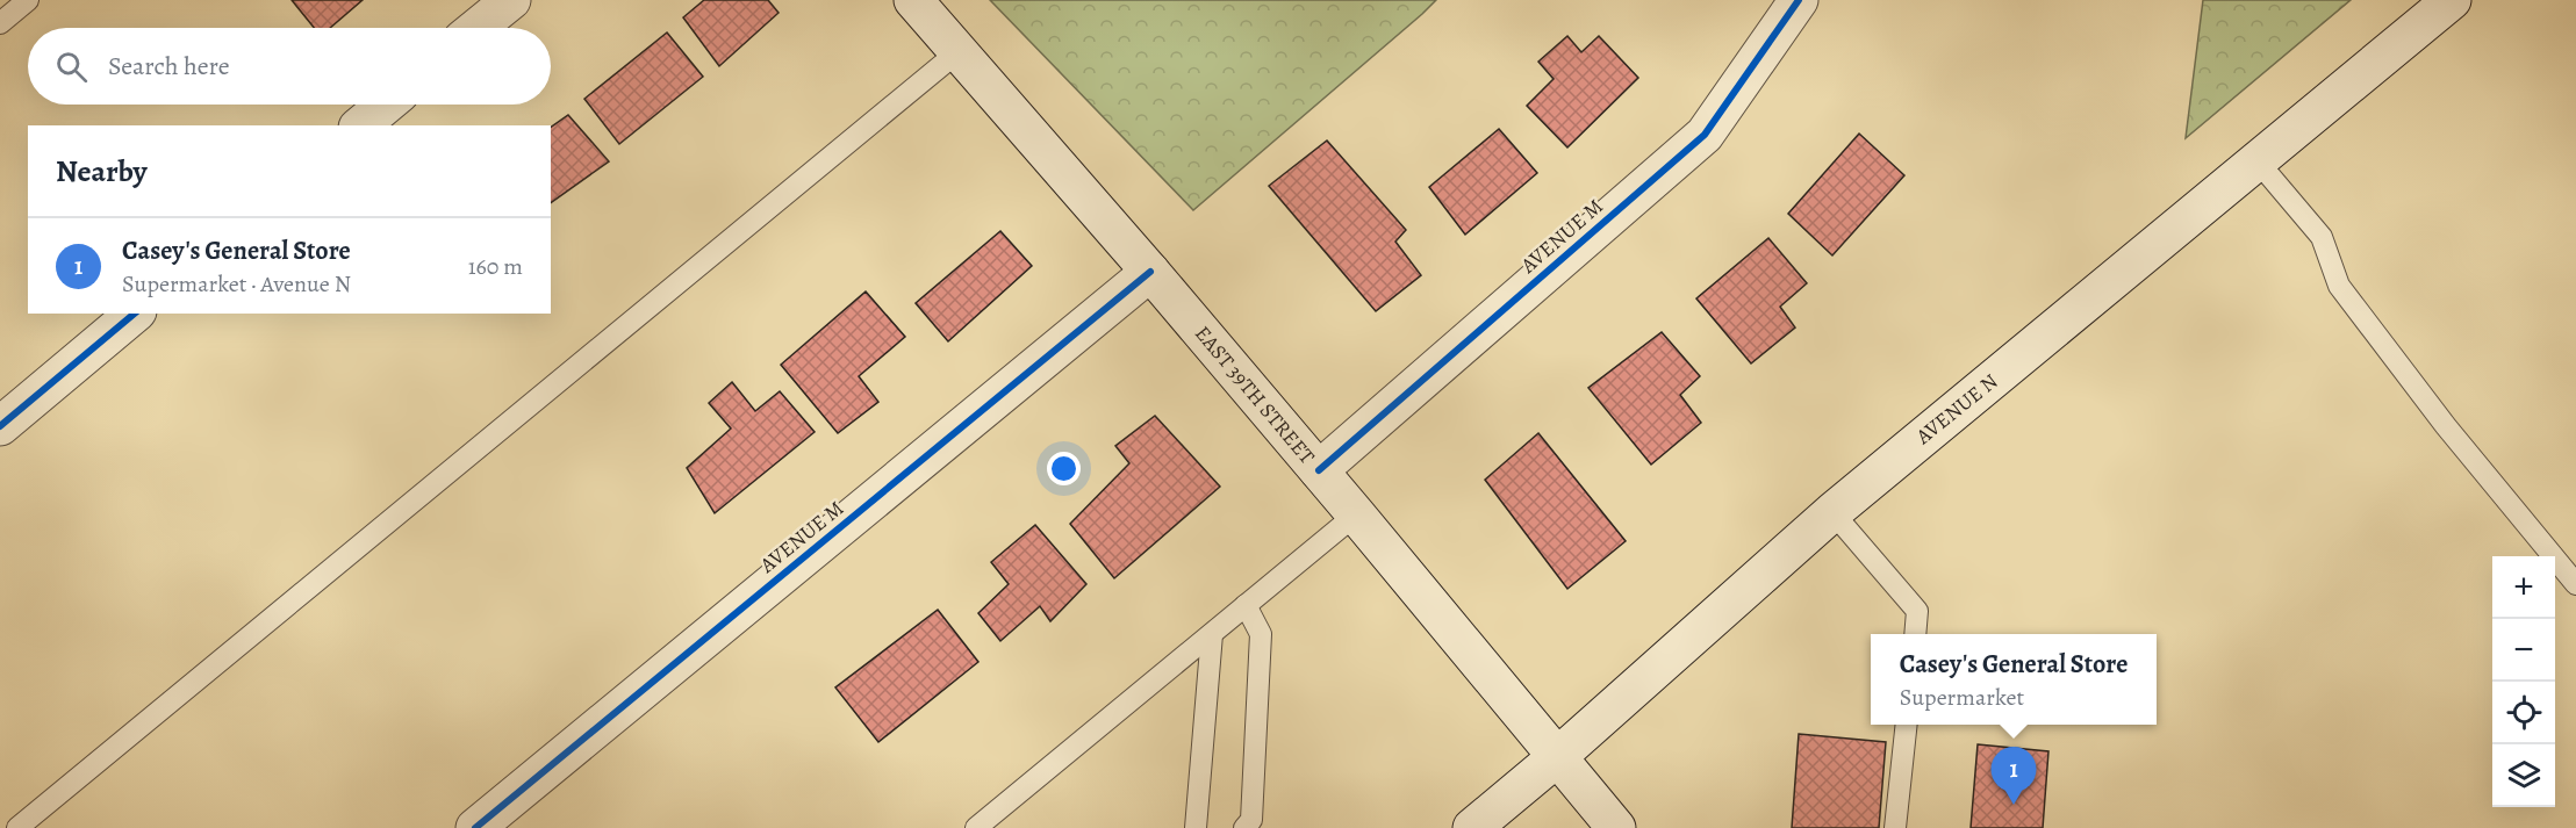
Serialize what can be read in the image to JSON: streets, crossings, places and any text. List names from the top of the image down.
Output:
{
  "streets": {
    "main road": ["AVENUE M", "EAST 39TH STREET", "AVENUE N"]
  },
  "crossings": [
    ["AVENUE M", "EAST 39TH STREET"],
    ["EAST 39TH STREET", "AVENUE N"]
  ],
  "page": {
    "search": "Search here",
    "heading": "Nearby",
    "list": [
      {
        "mark": "1",
        "name": "Casey's General Store",
        "note": "Supermarket · Avenue N",
        "value": "160 m"
      }
    ],
    "map_buttons": ["+", "−"],
    "popup": ["Casey's General Store", "Supermarket"],
    "pins": "1"
  }
}
